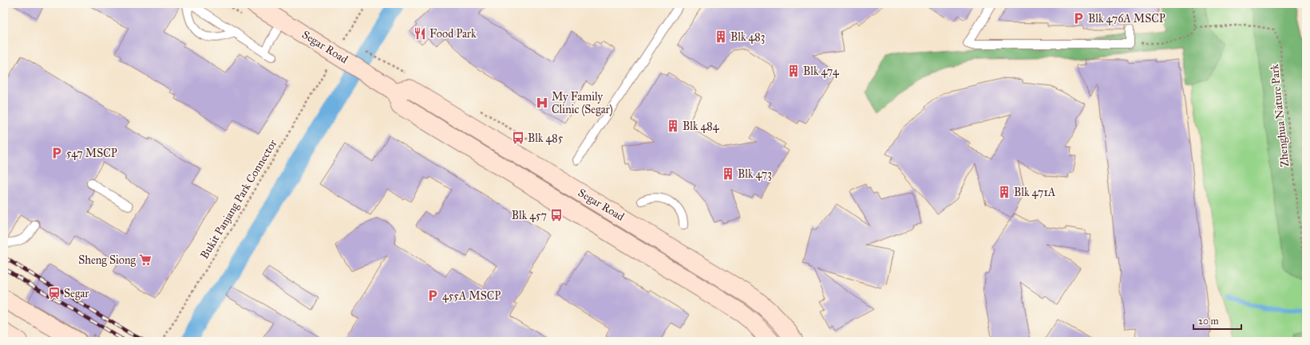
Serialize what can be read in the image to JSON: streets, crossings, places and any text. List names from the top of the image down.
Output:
{
  "streets": {
    "street": ["Segar Road"],
    "path": ["Zhenghua Nature Park", "Bukit Panjang Park Connector"]
  },
  "places": {
    "parking": ["Blk 476A MSCP", "547 MSCP", "455A MSCP"],
    "restaurant": ["Food Park"],
    "building": [
      "Blk 483",
      "Blk 474",
      "Blk 484",
      "Blk 473",
      "Blk 471A"
    ],
    "hospital": ["My Family Clinic (Segar)"],
    "bus stop": ["Blk 485", "Blk 457"],
    "supermarket": ["Sheng Siong"],
    "station": ["Segar"]
  },
  "scale_bar": "20 m"
}
